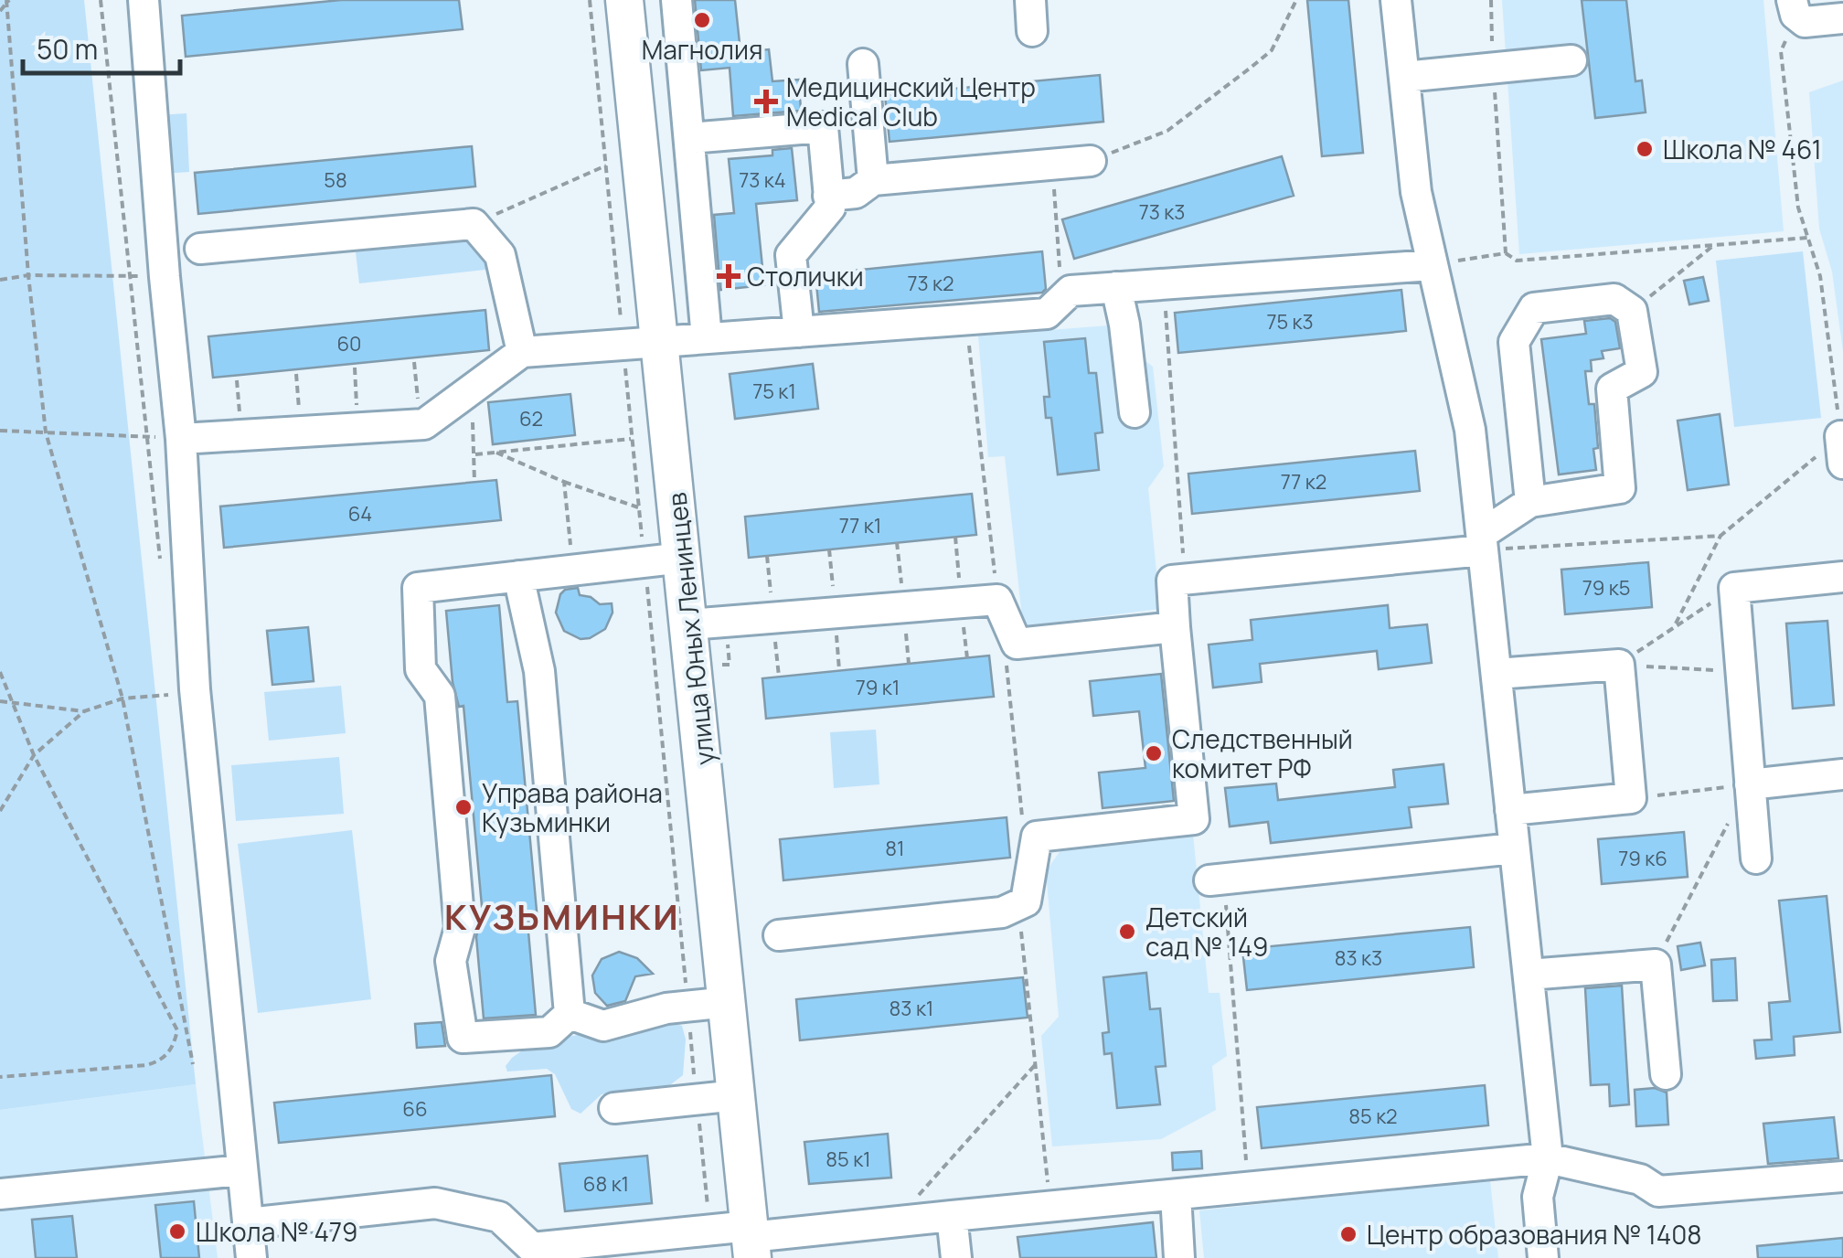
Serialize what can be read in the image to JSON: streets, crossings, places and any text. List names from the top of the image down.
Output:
{
  "streets": {
    "main road": ["улица Юных Ленинцев"]
  },
  "districts": ["КУЗЬМИНКИ"],
  "places": {
    "other": [
      "Магнолия",
      "Школа № 461",
      "Следственный комитет РФ",
      "Управа района Кузьминки",
      "Детский сад № 149",
      "Школа № 479",
      "Центр образования № 1408"
    ],
    "health": ["Медицинский Центр Medical Club", "Столички"]
  },
  "house_numbers": [
    "58",
    "73 к4",
    "73 к3",
    "73 к2",
    "75 к3",
    "60",
    "75 к1",
    "62",
    "77 к2",
    "64",
    "77 к1",
    "79 к5",
    "79 к1",
    "81",
    "79 к6",
    "83 к3",
    "83 к1",
    "66",
    "85 к2",
    "85 к1",
    "68 к1"
  ],
  "scale_bar": "50 m"
}
